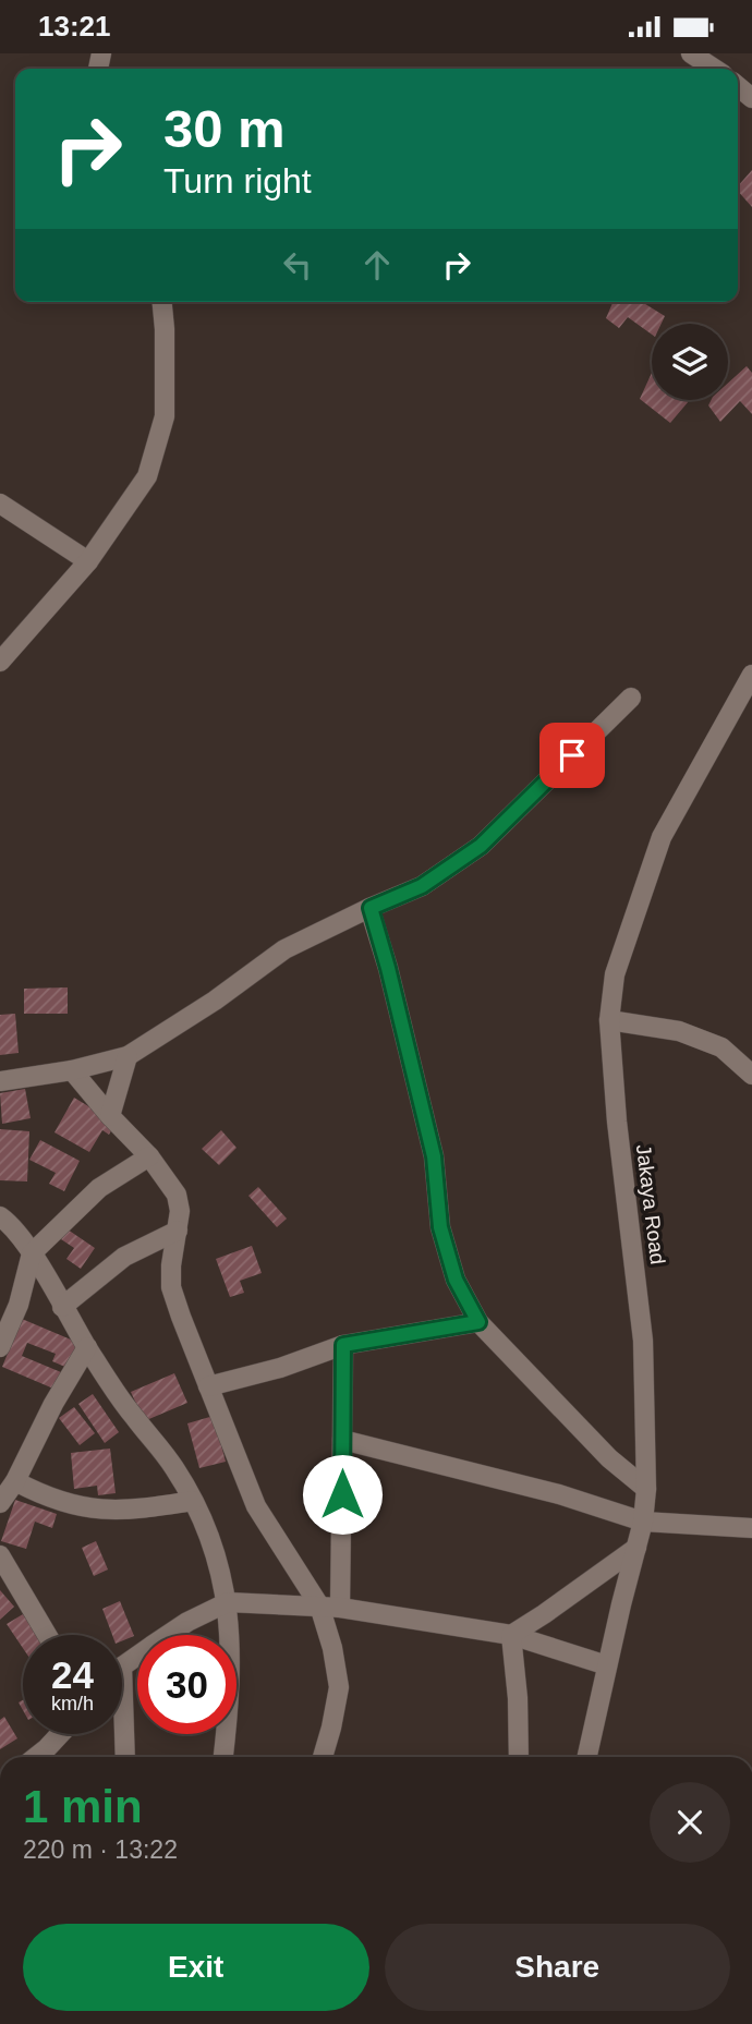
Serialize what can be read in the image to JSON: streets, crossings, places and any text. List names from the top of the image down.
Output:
{
  "streets": {
    "street": ["Jakaya Road"]
  },
  "page": {
    "status": "13:21",
    "turn": ["30 m", "Turn right"],
    "speed": "24 km/h",
    "limit": "30",
    "heading": ["1 min", "220 m · 13:22"],
    "buttons": ["Exit", "Share"]
  }
}
